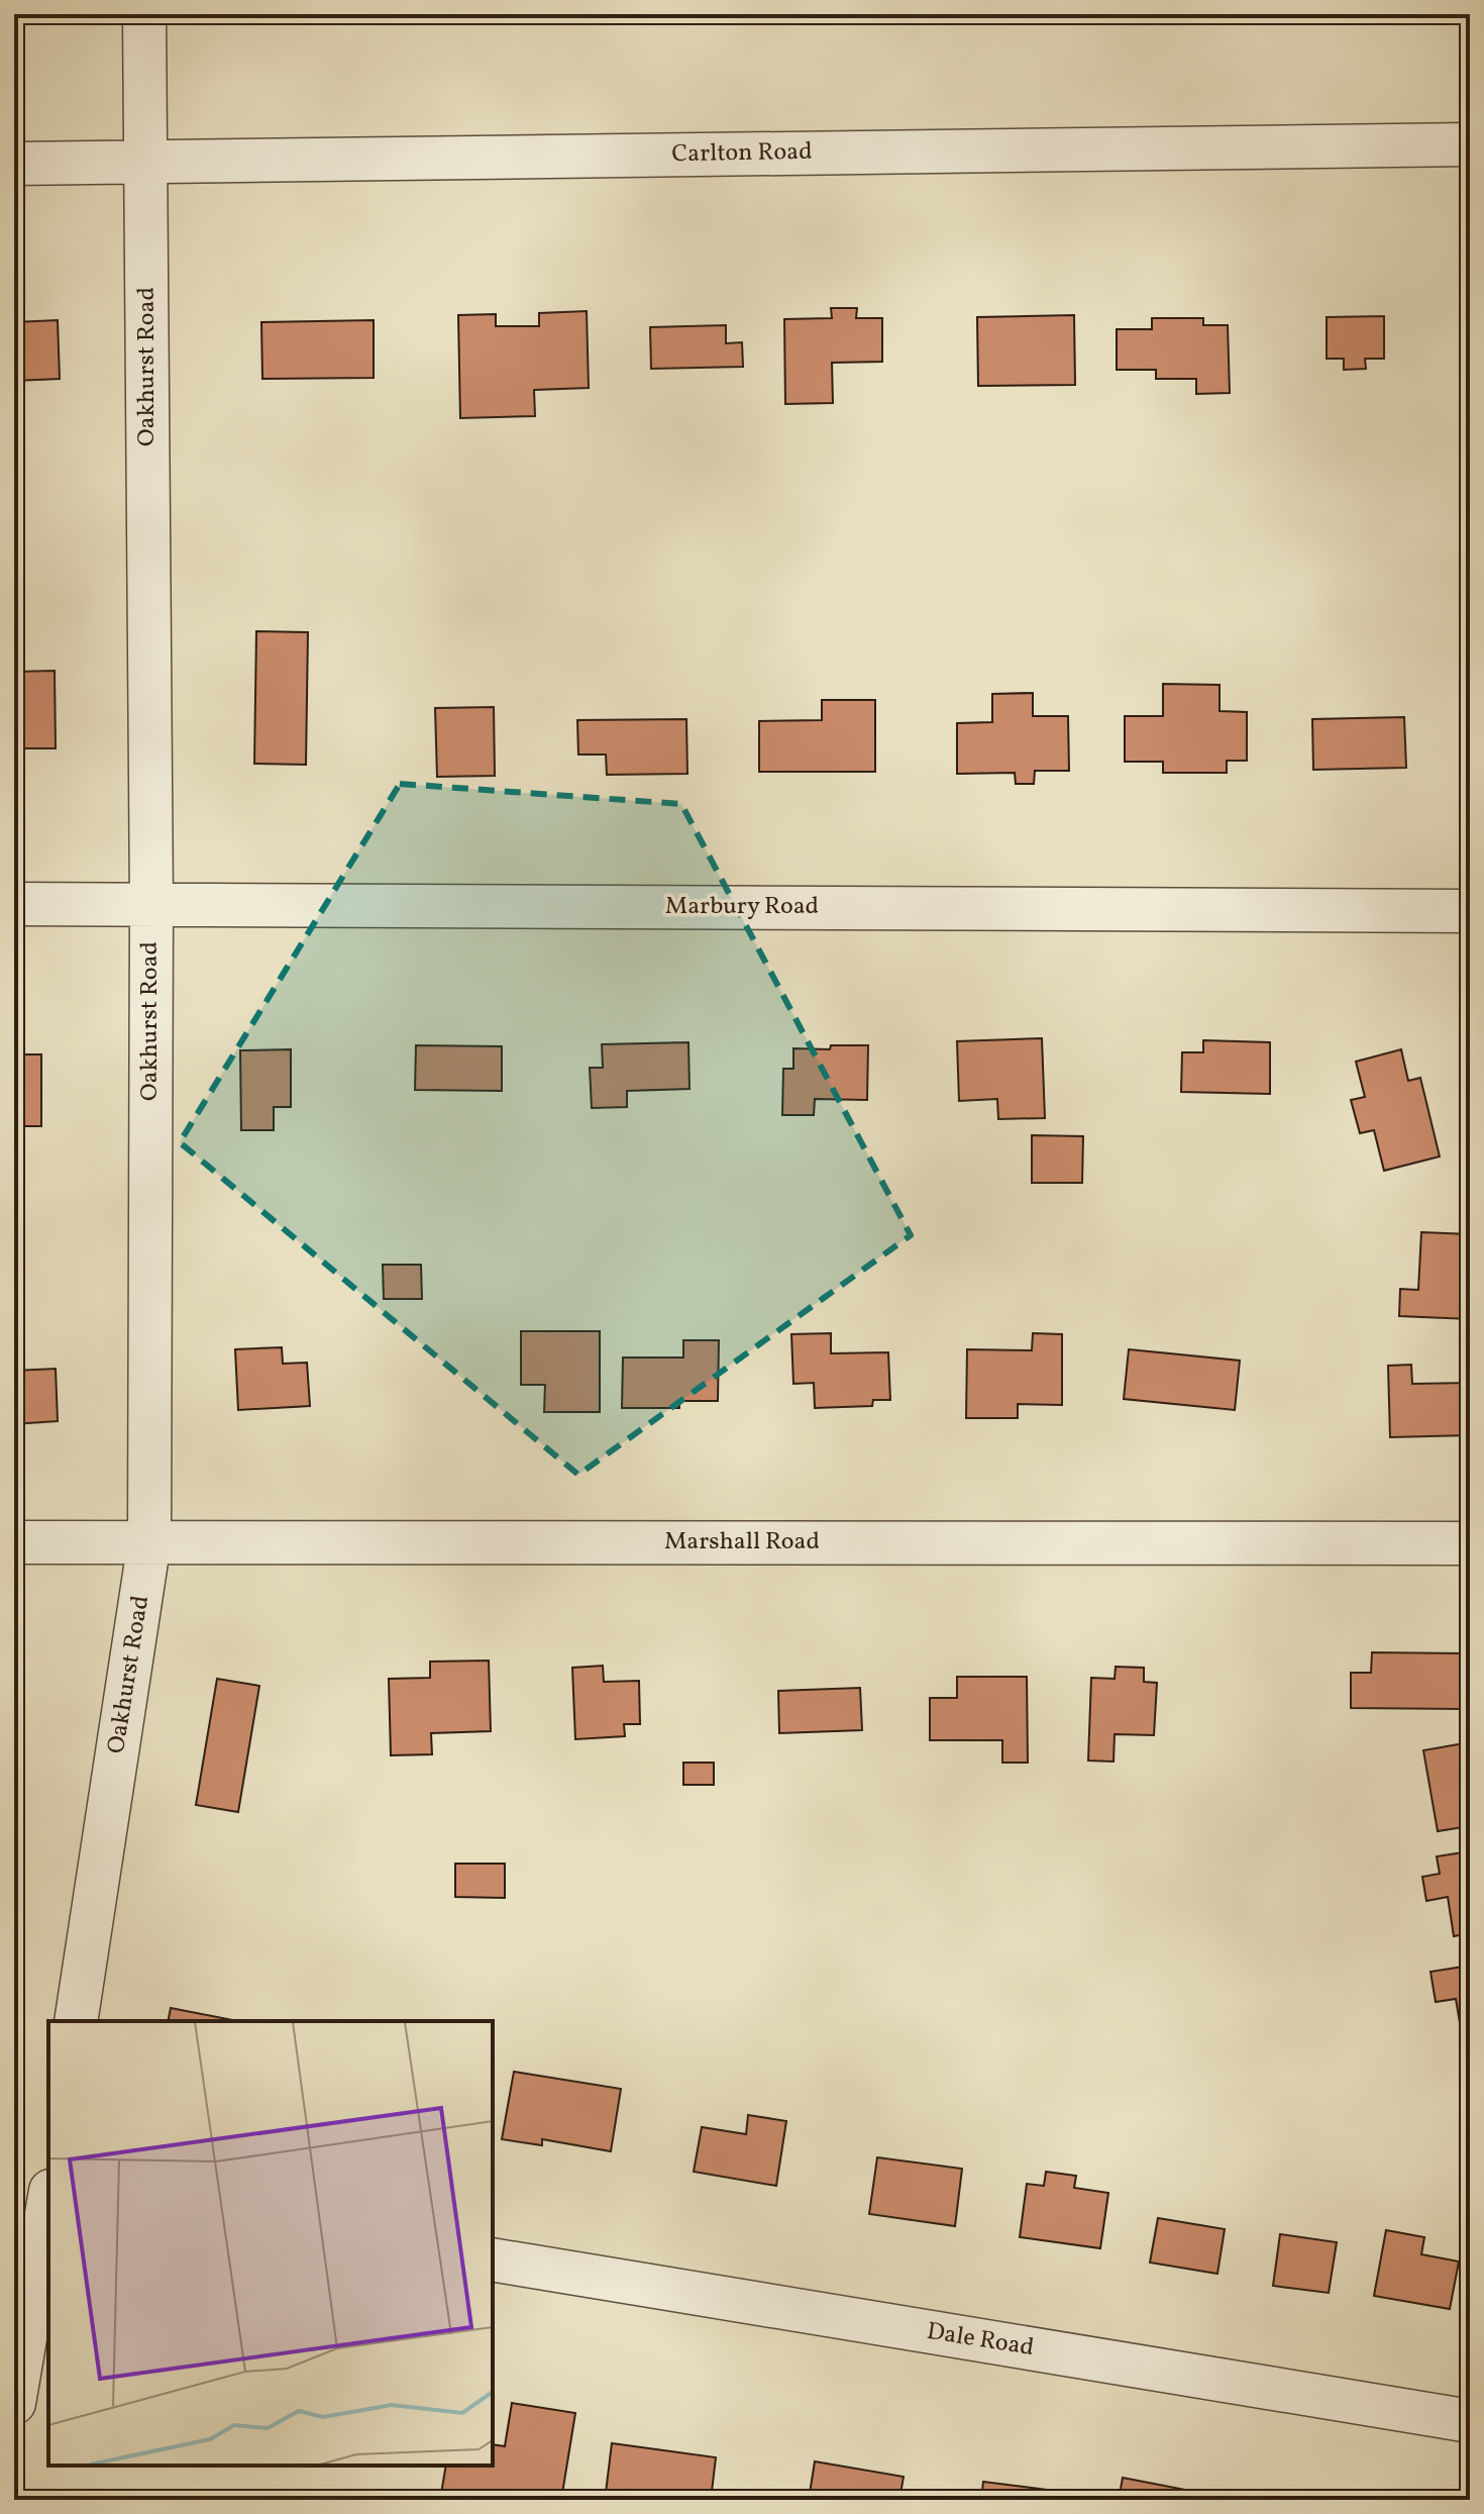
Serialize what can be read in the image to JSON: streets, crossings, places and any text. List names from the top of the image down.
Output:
{
  "streets": {
    "street": [
      "Carlton Road",
      "Oakhurst Road",
      "Marbury Road",
      "Marshall Road",
      "Dale Road"
    ]
  },
  "crossings": [
    ["Carlton Road", "Oakhurst Road"],
    ["Oakhurst Road", "Marbury Road"],
    ["Oakhurst Road", "Marshall Road"]
  ]
}
